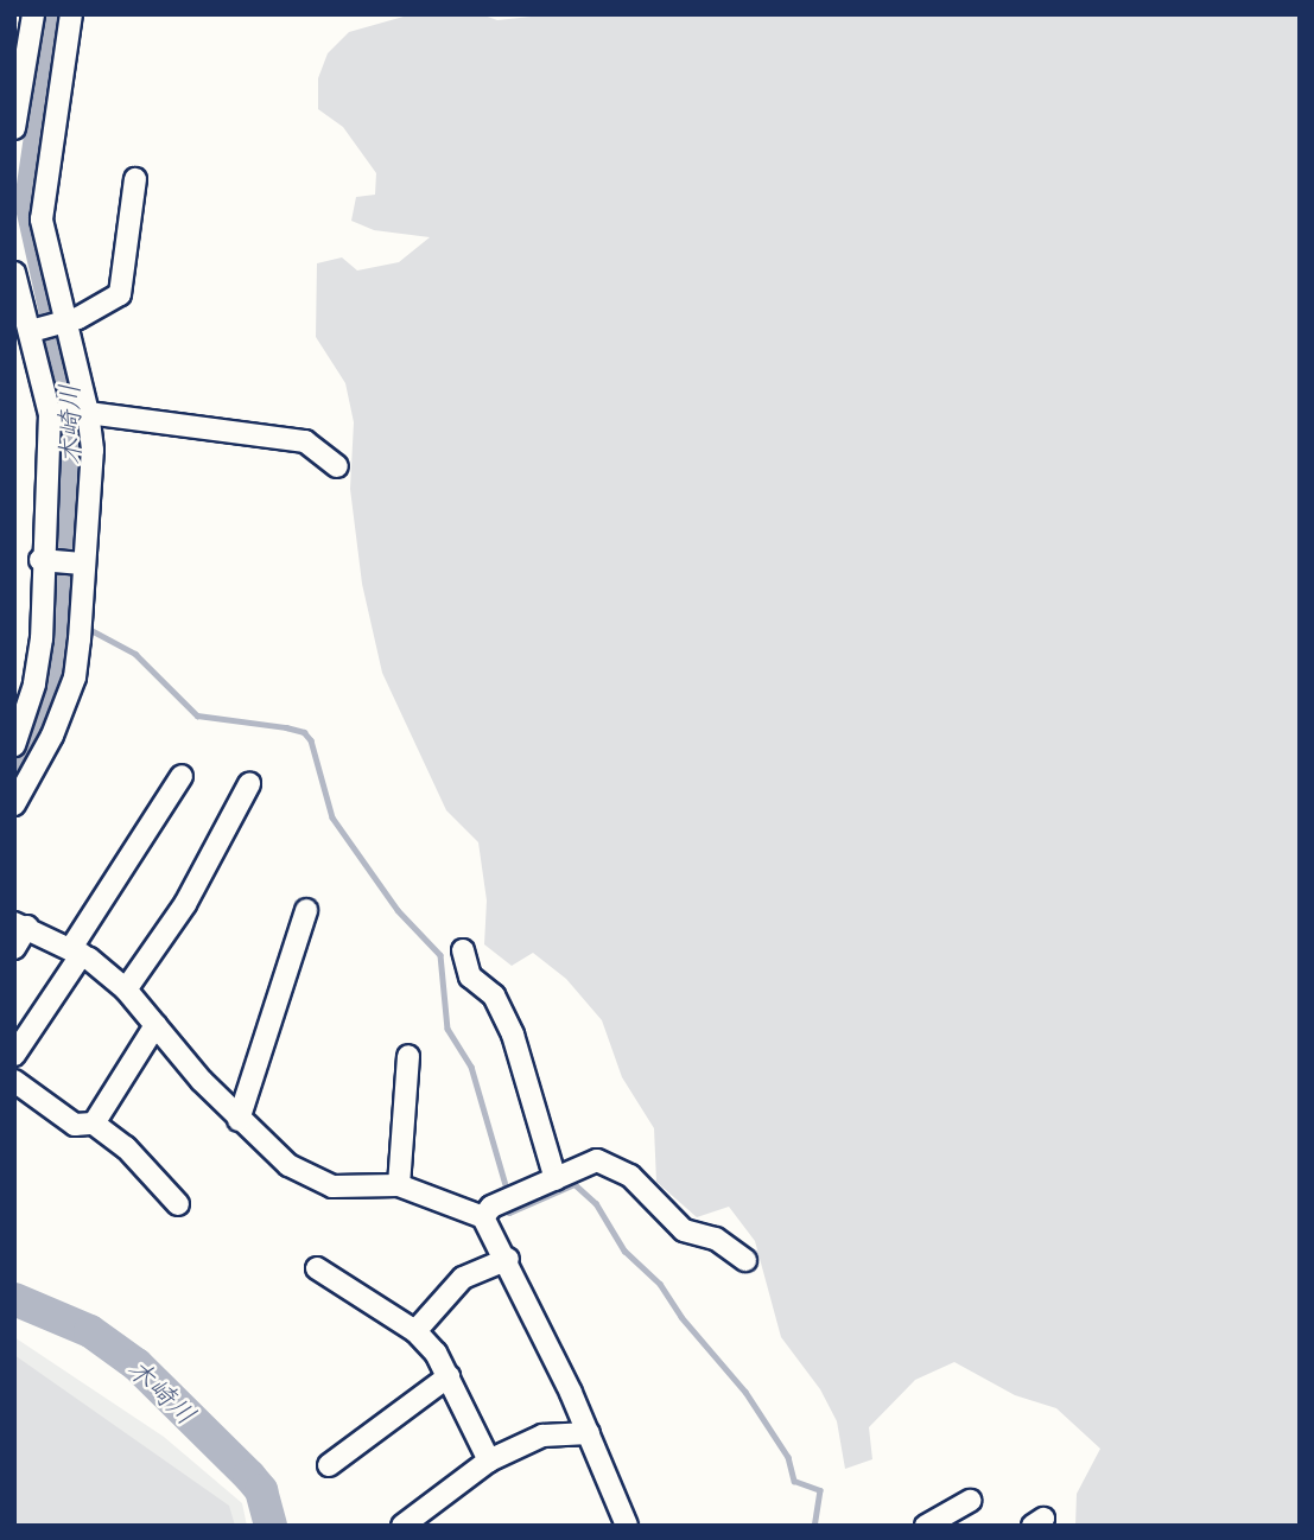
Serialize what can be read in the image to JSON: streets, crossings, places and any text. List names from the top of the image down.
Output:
{
  "water": ["木崎川"]
}
